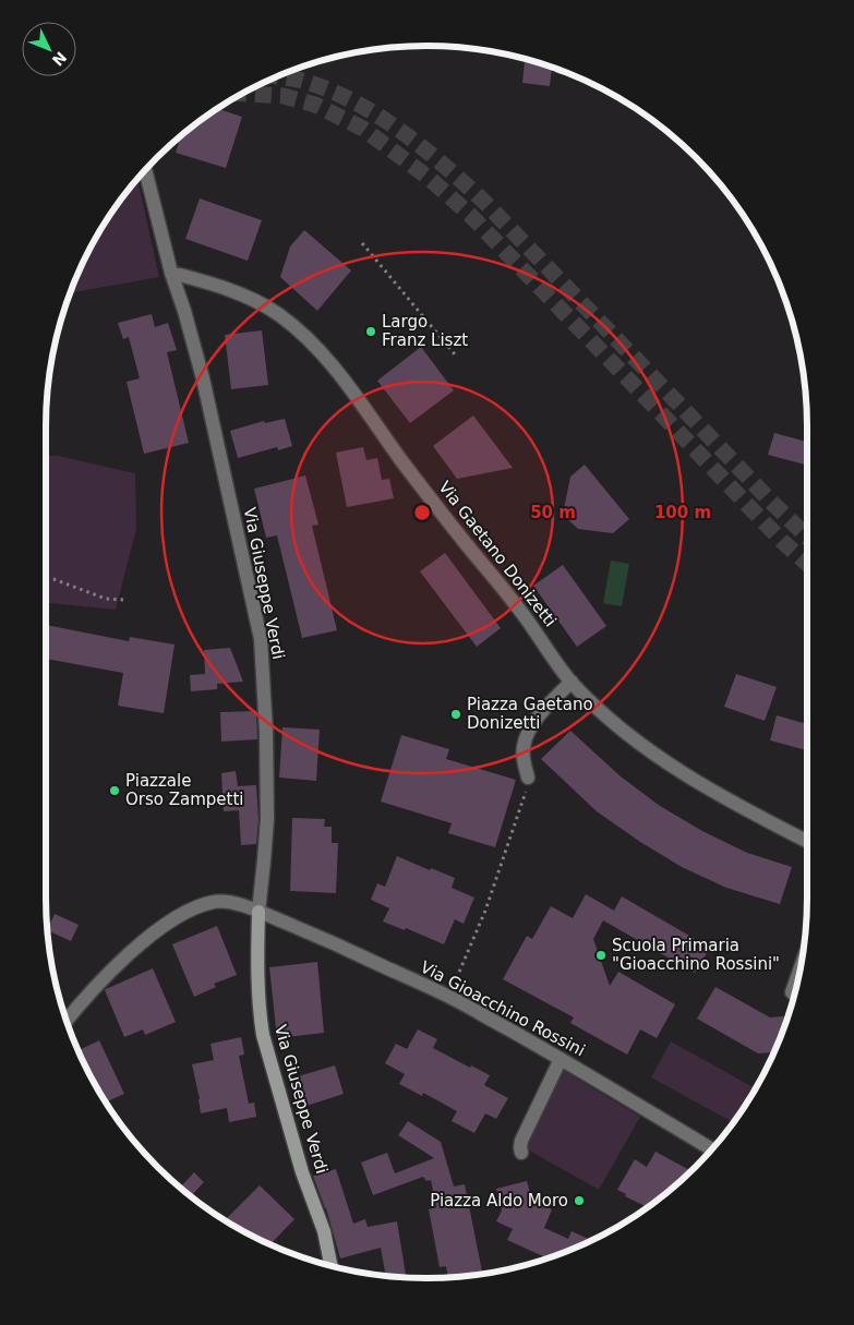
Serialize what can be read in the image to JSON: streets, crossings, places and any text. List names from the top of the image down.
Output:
{
  "streets": {
    "main road": ["Via Giuseppe Verdi"],
    "street": ["Via Gaetano Donizetti", "Via Gioacchino Rossini"]
  },
  "crossings": [
    ["Via Gaetano Donizetti", "Via Giuseppe Verdi"],
    ["Via Giuseppe Verdi", "Via Gioacchino Rossini"]
  ],
  "places": [
    "Largo Franz Liszt",
    "Piazza Gaetano Donizetti",
    "Piazzale Orso Zampetti",
    "Scuola Primaria \"Gioacchino Rossini\"",
    "Piazza Aldo Moro"
  ],
  "north": "bottom right",
  "rings": ["50 m", "100 m"]
}
